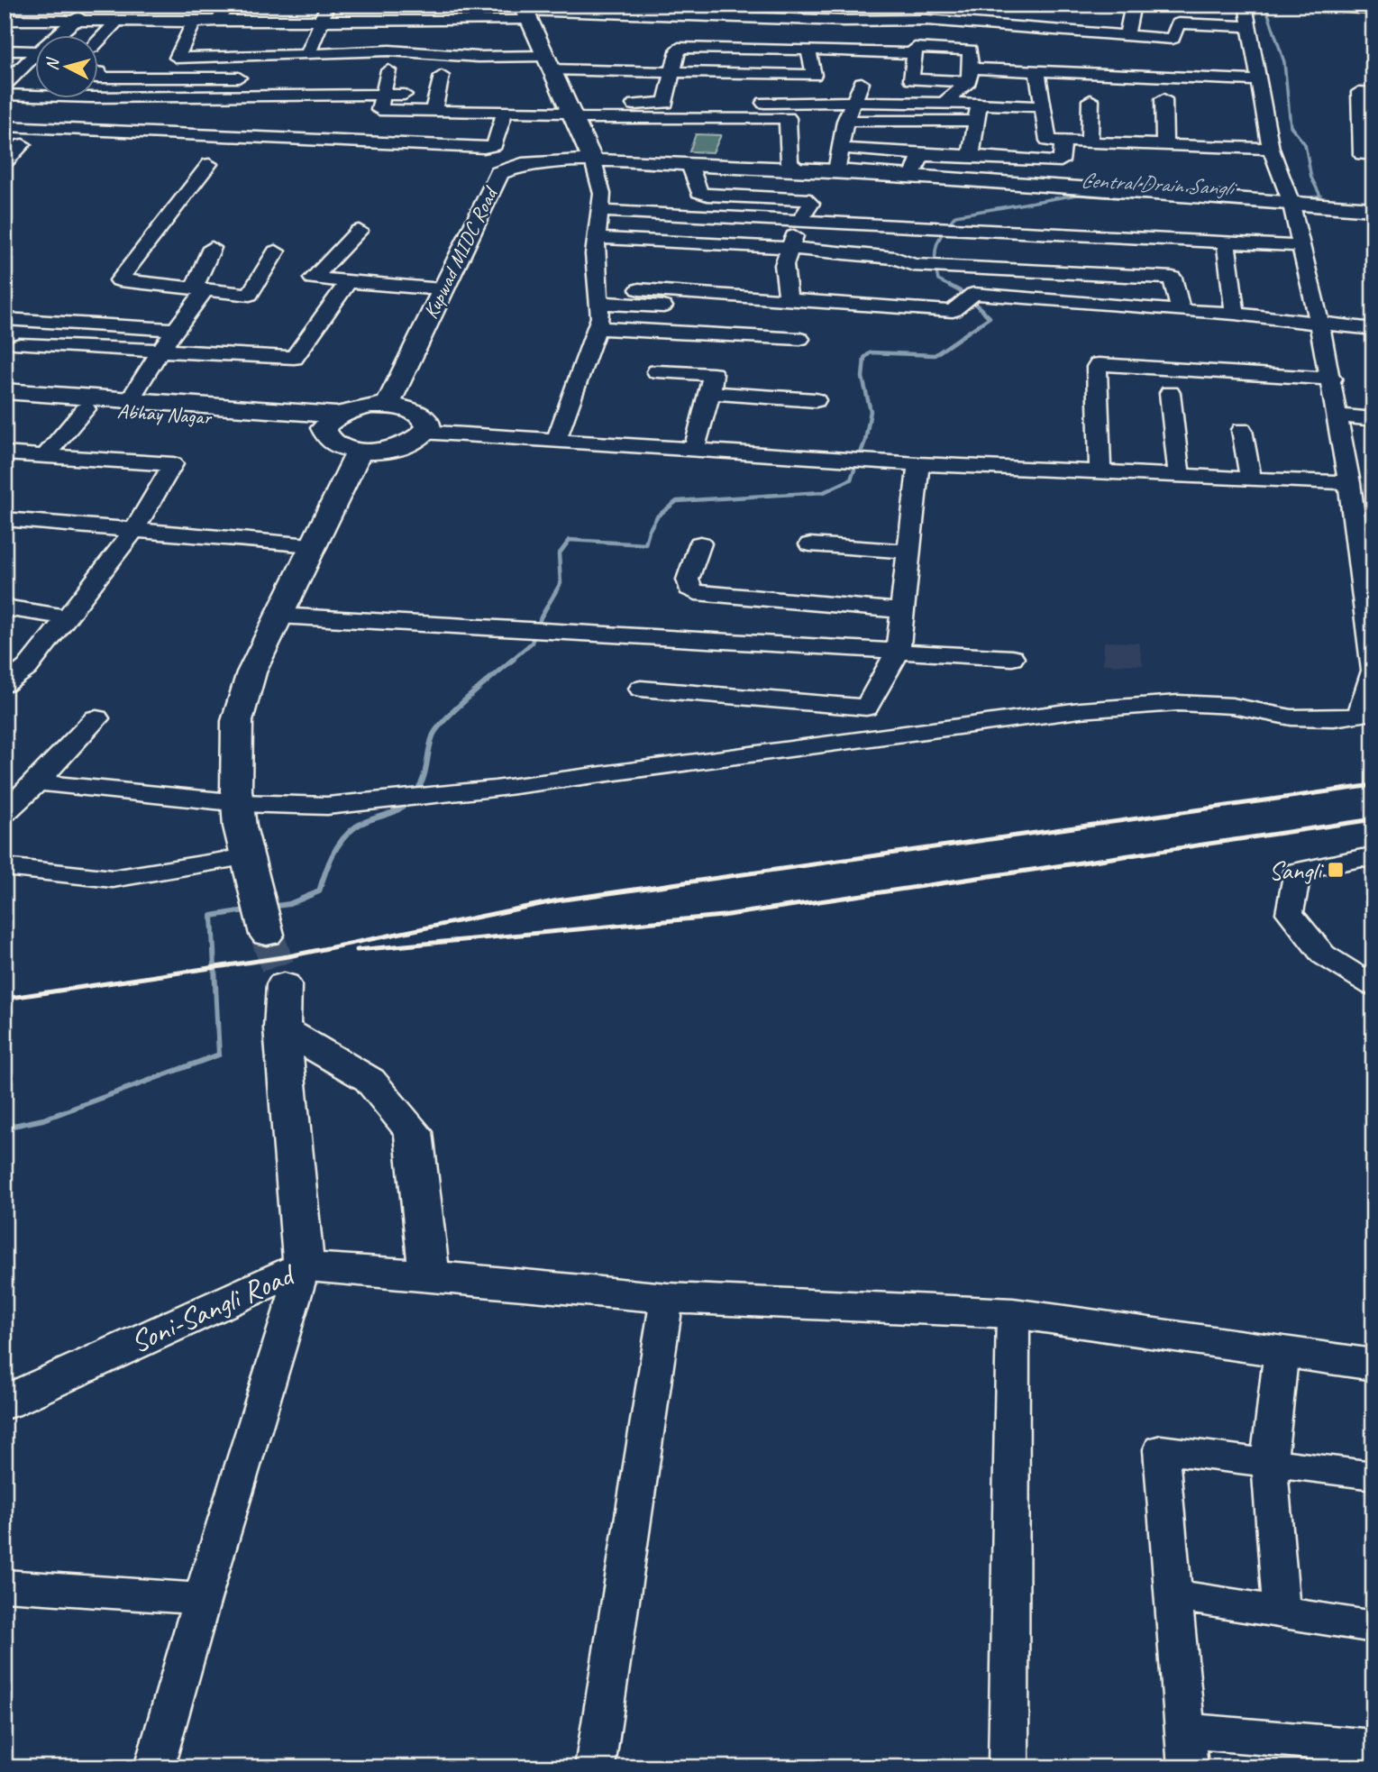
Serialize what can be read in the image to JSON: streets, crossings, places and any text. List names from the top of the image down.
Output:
{
  "streets": {
    "main road": ["Kupwad MIDC Road", "Abhay Nagar", "Soni-Sangli Road"]
  },
  "water": ["Central Drain Sangli"],
  "places": {
    "transit": ["Sangli"]
  },
  "north": "left"
}
